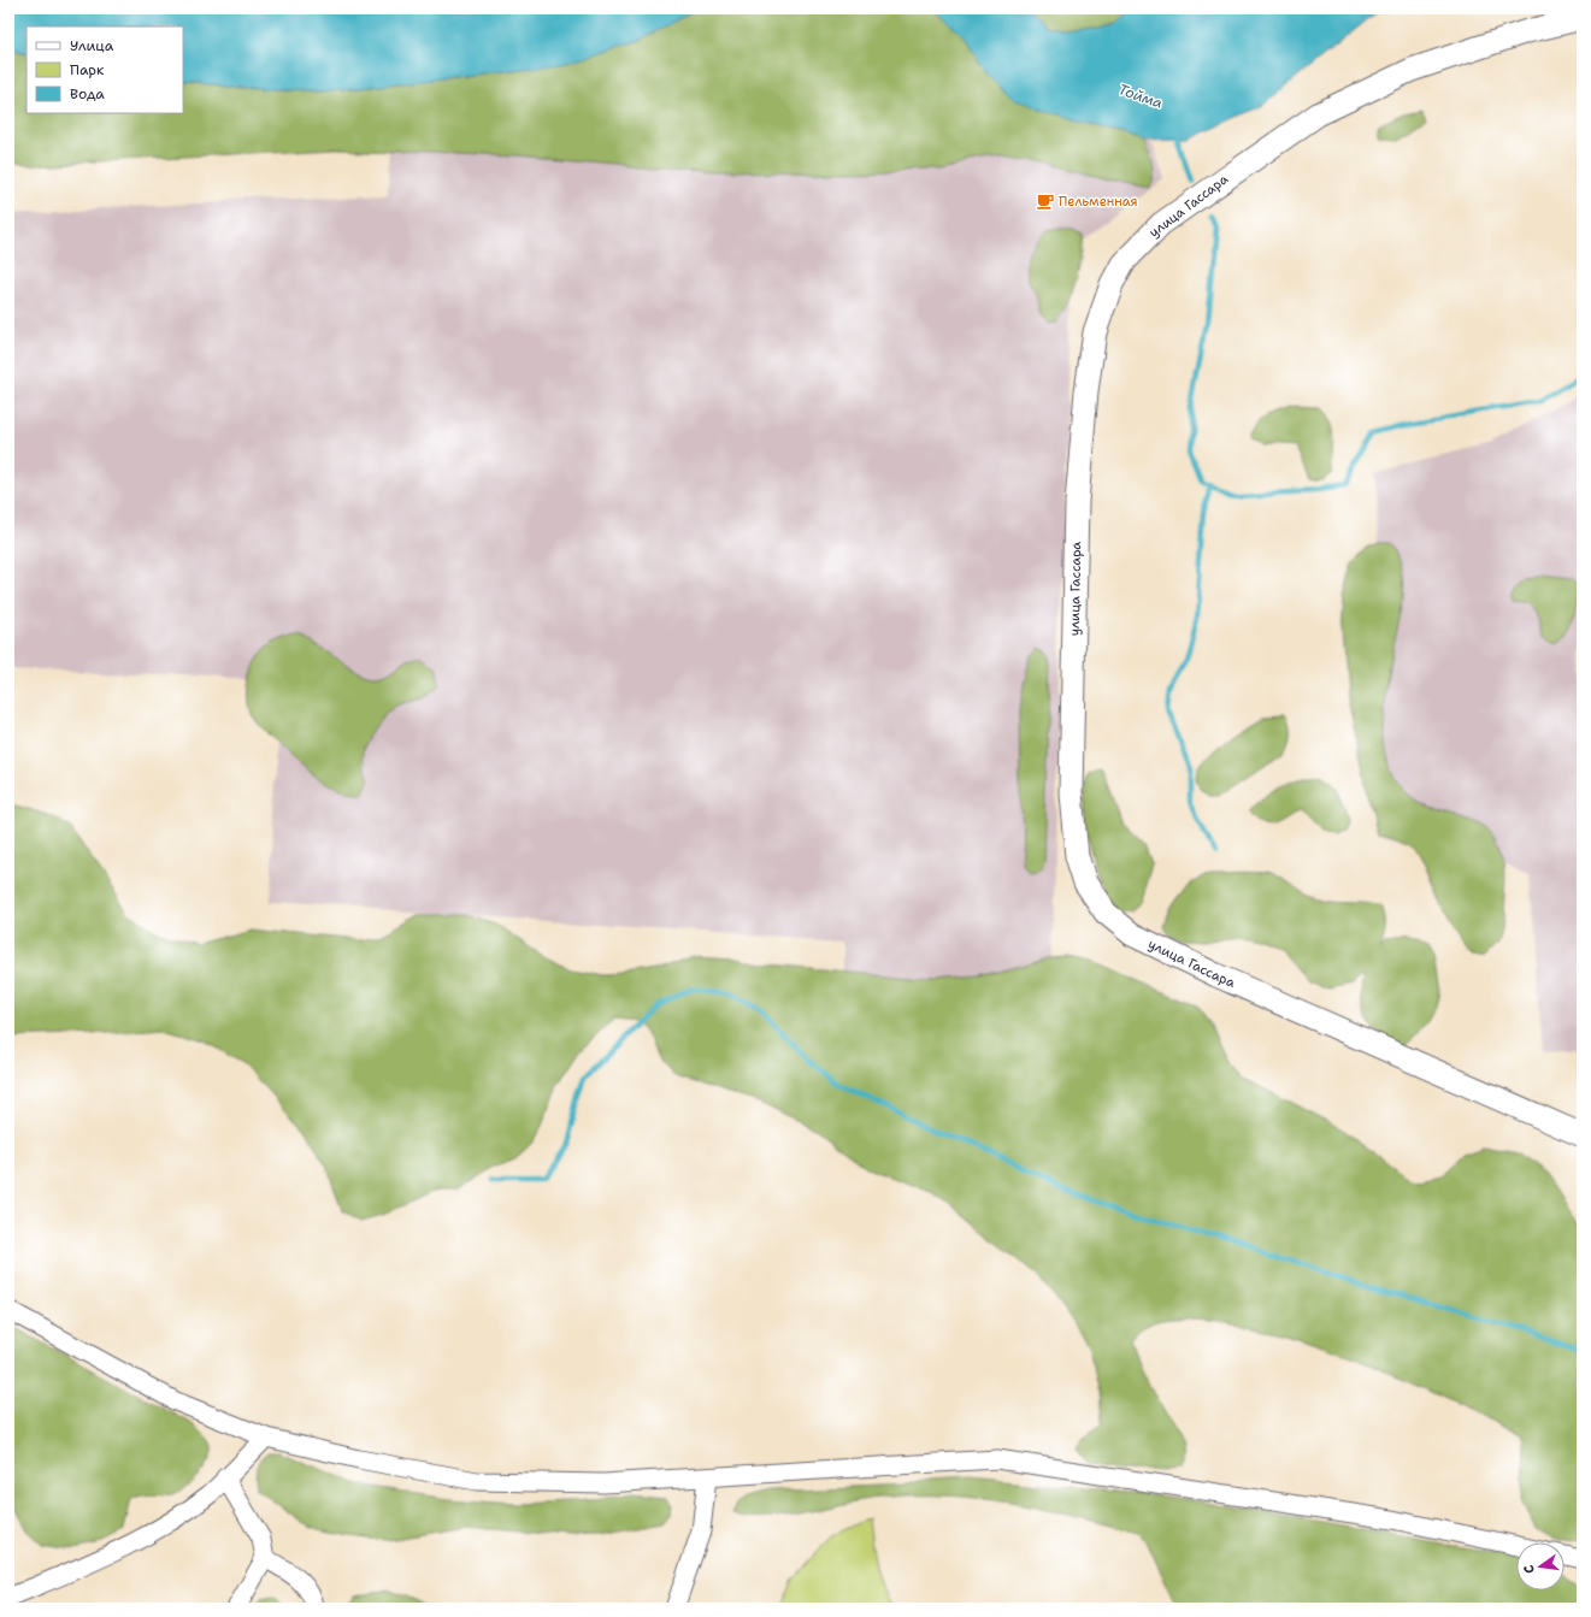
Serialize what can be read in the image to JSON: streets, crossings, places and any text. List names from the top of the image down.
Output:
{
  "streets": {
    "main road": ["улица Гассара"]
  },
  "water": ["Тойма"],
  "places": {
    "cafe": ["Пельменная"]
  },
  "legend": ["Улица", "Парк", "Вода"],
  "north": "left"
}
